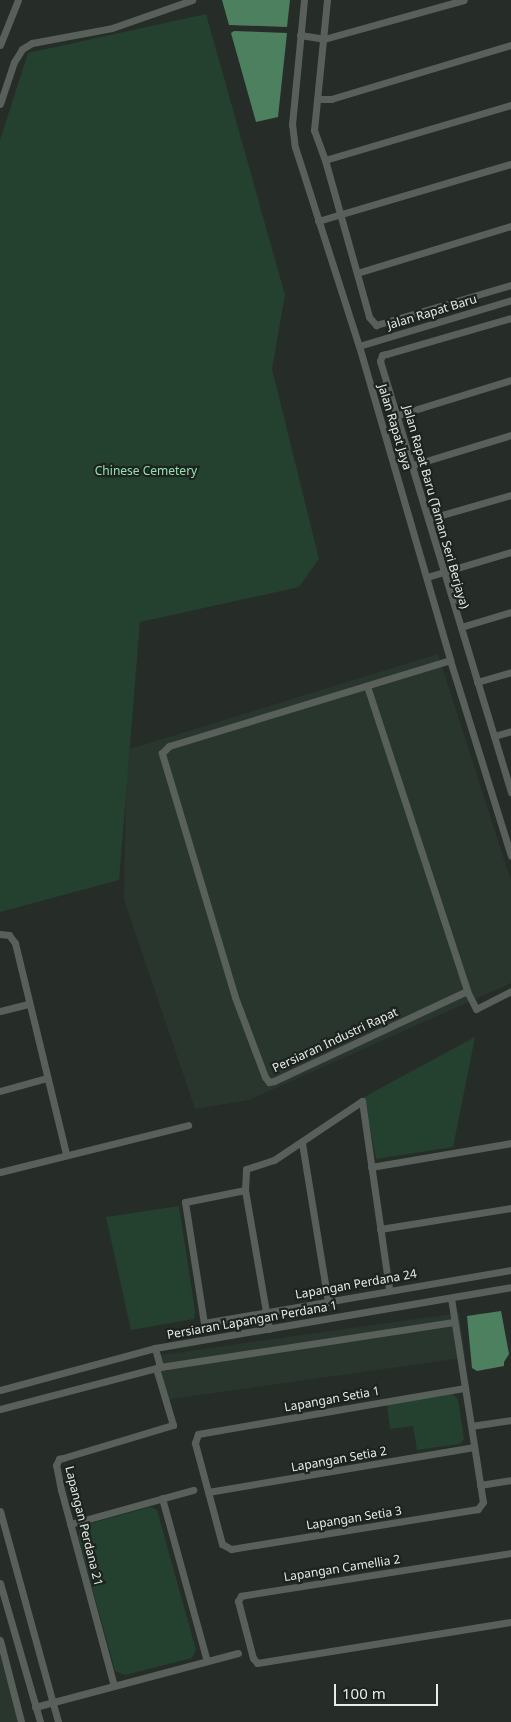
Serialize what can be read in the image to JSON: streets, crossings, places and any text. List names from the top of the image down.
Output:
{
  "streets": {
    "street": [
      "Jalan Rapat Baru",
      "Jalan Rapat Jaya",
      "Jalan Rapat Baru (Taman Seri Berjaya)",
      "Persiaran Industri Rapat",
      "Lapangan Perdana 24",
      "Persiaran Lapangan Perdana 1",
      "Lapangan Setia 1",
      "Lapangan Setia 2",
      "Lapangan Setia 3",
      "Lapangan Perdana 21",
      "Lapangan Camellia 2"
    ]
  },
  "crossings": [
    ["Jalan Rapat Baru", "Jalan Rapat Jaya"],
    ["Jalan Rapat Jaya", "Persiaran Industri Rapat"],
    ["Lapangan Setia 1", "Lapangan Setia 2"],
    ["Lapangan Setia 1", "Lapangan Setia 3"],
    ["Lapangan Setia 2", "Lapangan Setia 3"]
  ],
  "parks": ["Chinese Cemetery"],
  "scale_bar": "100 m"
}
